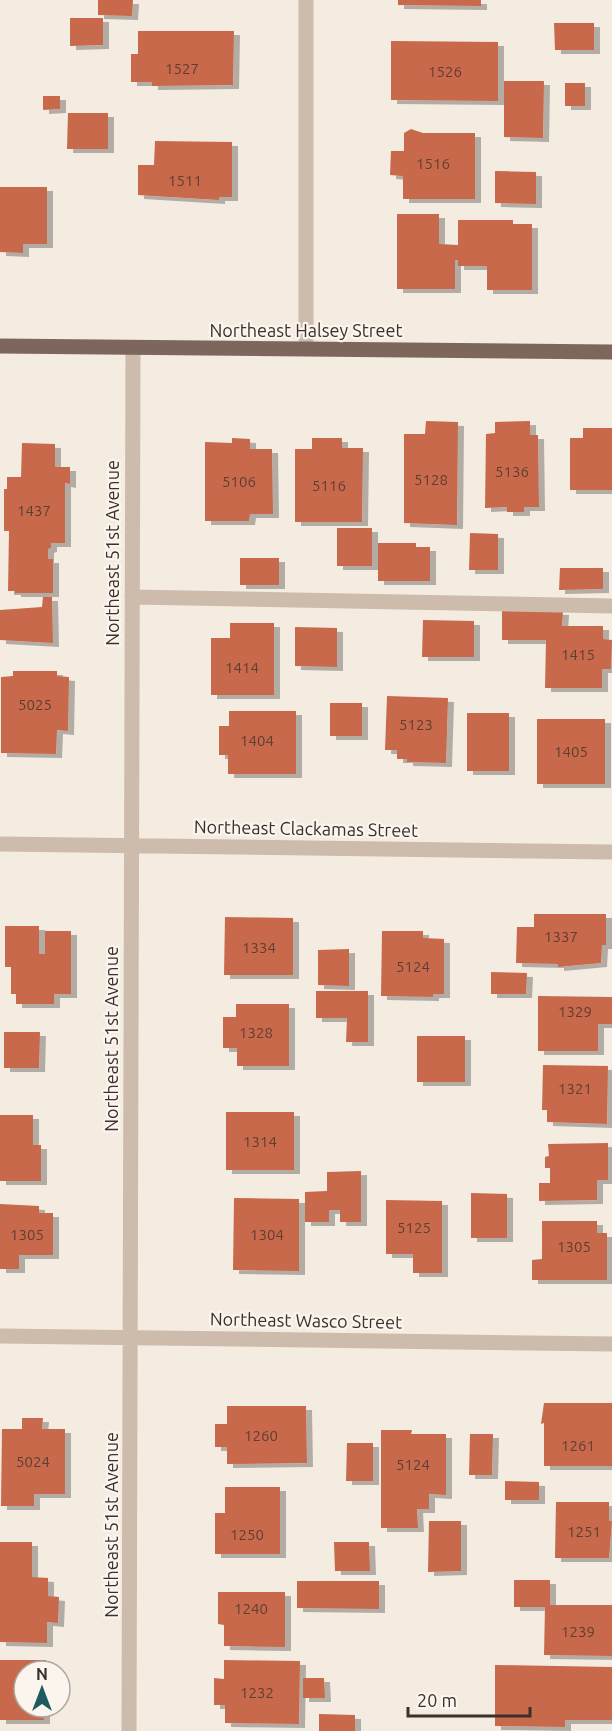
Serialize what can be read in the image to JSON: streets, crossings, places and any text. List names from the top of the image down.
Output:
{
  "streets": {
    "main road": ["Northeast Halsey Street"],
    "street": ["Northeast 51st Avenue", "Northeast Clackamas Street", "Northeast Wasco Street"]
  },
  "crossings": [
    ["Northeast Halsey Street", "Northeast 51st Avenue"],
    ["Northeast 51st Avenue", "Northeast Clackamas Street"],
    ["Northeast 51st Avenue", "Northeast Wasco Street"]
  ],
  "house_numbers": [
    "1527",
    "1526",
    "1516",
    "1511",
    "5136",
    "5128",
    "5106",
    "5116",
    "1437",
    "1415",
    "1414",
    "5025",
    "5123",
    "1404",
    "1405",
    "1337",
    "1334",
    "5124",
    "1329",
    "1328",
    "1321",
    "1314",
    "5125",
    "1305",
    "1304",
    "1305",
    "1260",
    "1261",
    "5024",
    "5124",
    "1251",
    "1250",
    "1240",
    "1239",
    "1232"
  ],
  "scale_bar": "20 m",
  "north": "top"
}
